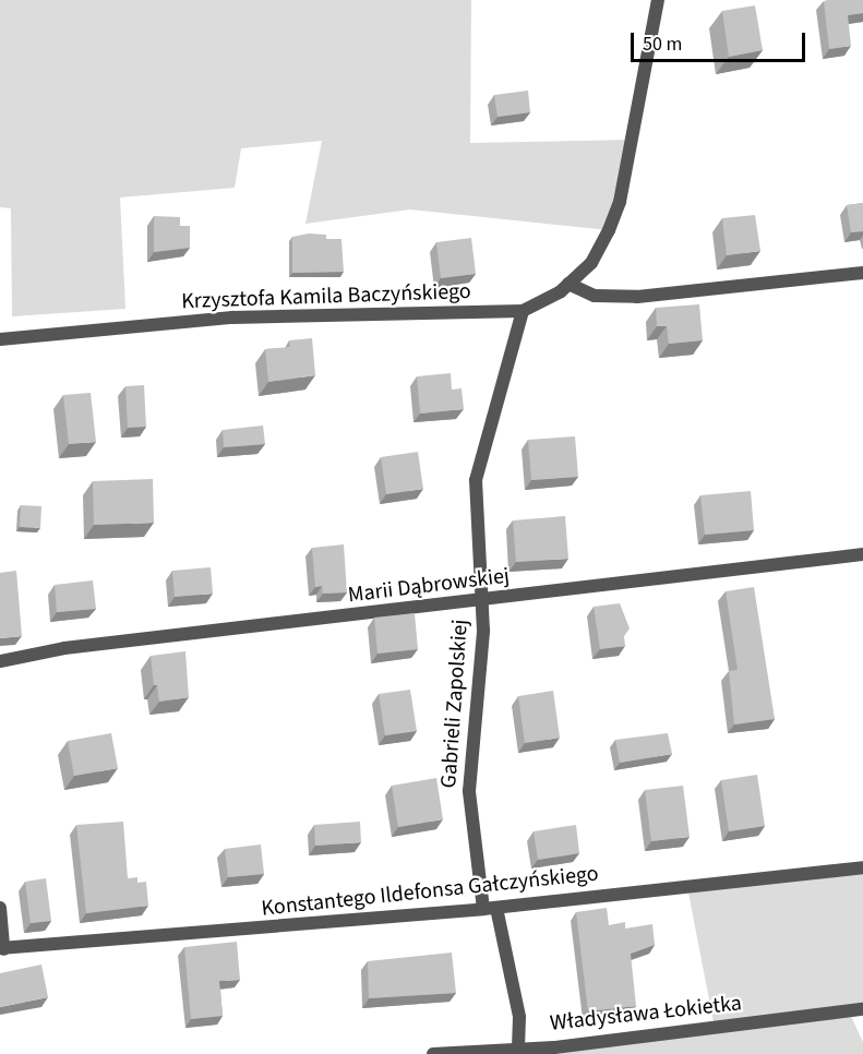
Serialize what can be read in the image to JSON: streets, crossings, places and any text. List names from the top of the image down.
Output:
{
  "streets": {
    "street": [
      "Krzysztofa Kamila Baczyńskiego",
      "Marii Dąbrowskiej",
      "Gabrieli Zapolskiej",
      "Konstantego Ildefonsa Gałczyńskiego",
      "Władysława Łokietka"
    ]
  },
  "crossings": [
    ["Krzysztofa Kamila Baczyńskiego", "Gabrieli Zapolskiej"],
    ["Marii Dąbrowskiej", "Gabrieli Zapolskiej"],
    ["Gabrieli Zapolskiej", "Konstantego Ildefonsa Gałczyńskiego"],
    ["Gabrieli Zapolskiej", "Władysława Łokietka"]
  ],
  "scale_bar": "50 m"
}
